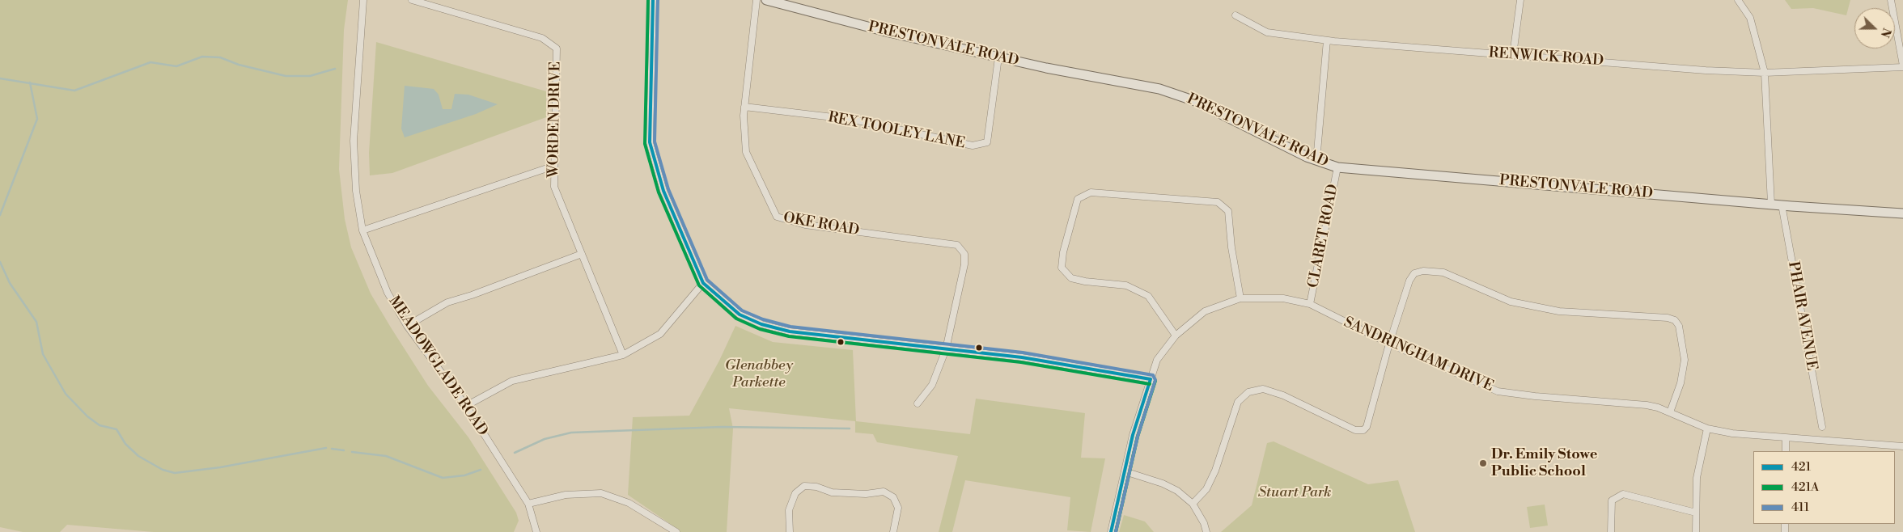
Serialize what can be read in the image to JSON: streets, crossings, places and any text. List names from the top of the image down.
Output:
{
  "streets": {
    "street": [
      "PRESTONVALE ROAD",
      "RENWICK ROAD",
      "WORDEN DRIVE",
      "REX TOOLEY LANE",
      "OKE ROAD",
      "CLARET ROAD",
      "PHAIR AVENUE",
      "SANDRINGHAM DRIVE",
      "MEADOWGLADE ROAD"
    ]
  },
  "crossings": [
    ["PRESTONVALE ROAD", "REX TOOLEY LANE"],
    ["PRESTONVALE ROAD", "CLARET ROAD"],
    ["PRESTONVALE ROAD", "PHAIR AVENUE"],
    ["REX TOOLEY LANE", "OKE ROAD"],
    ["CLARET ROAD", "SANDRINGHAM DRIVE"]
  ],
  "parks": ["Glenabbey Parkette", "Stuart Park"],
  "places": ["Dr. Emily Stowe Public School"],
  "lines": ["transit line 421", "transit line 421A", "transit line 411"],
  "legend": ["421", "421A", "411"],
  "north": "right"
}
